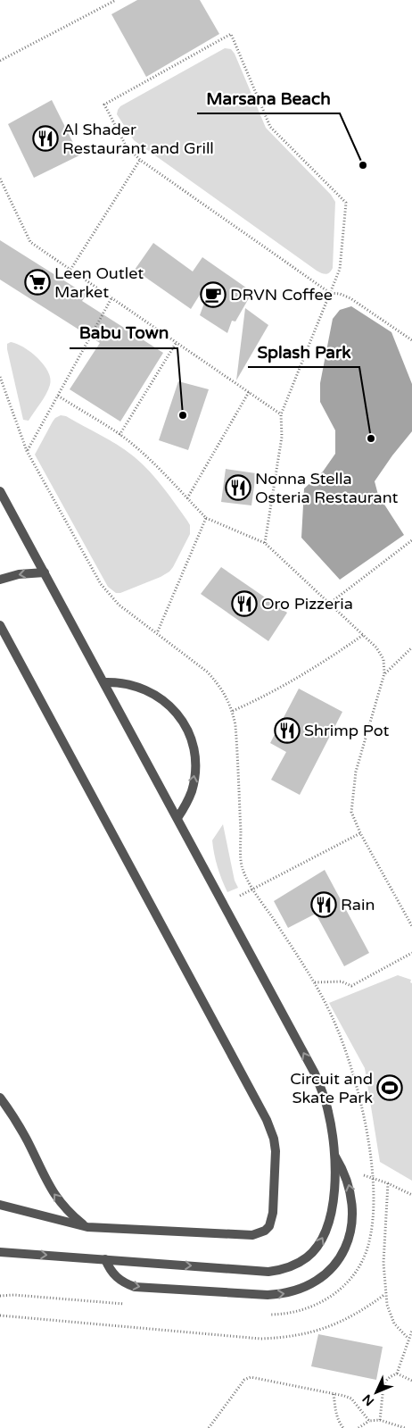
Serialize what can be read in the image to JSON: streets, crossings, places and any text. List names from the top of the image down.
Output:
{
  "places": {
    "restaurant": [
      "Al Shader Restaurant and Grill",
      "Nonna Stella Osteria Restaurant",
      "Oro Pizzeria",
      "Shrimp Pot",
      "Rain"
    ],
    "other": ["Marsana Beach", "Babu Town", "Splash Park"],
    "supermarket": ["Leen Outlet Market"],
    "cafe": ["DRVN Coffee"],
    "sports": ["Circuit and Skate Park"]
  },
  "north": "bottom left"
}
